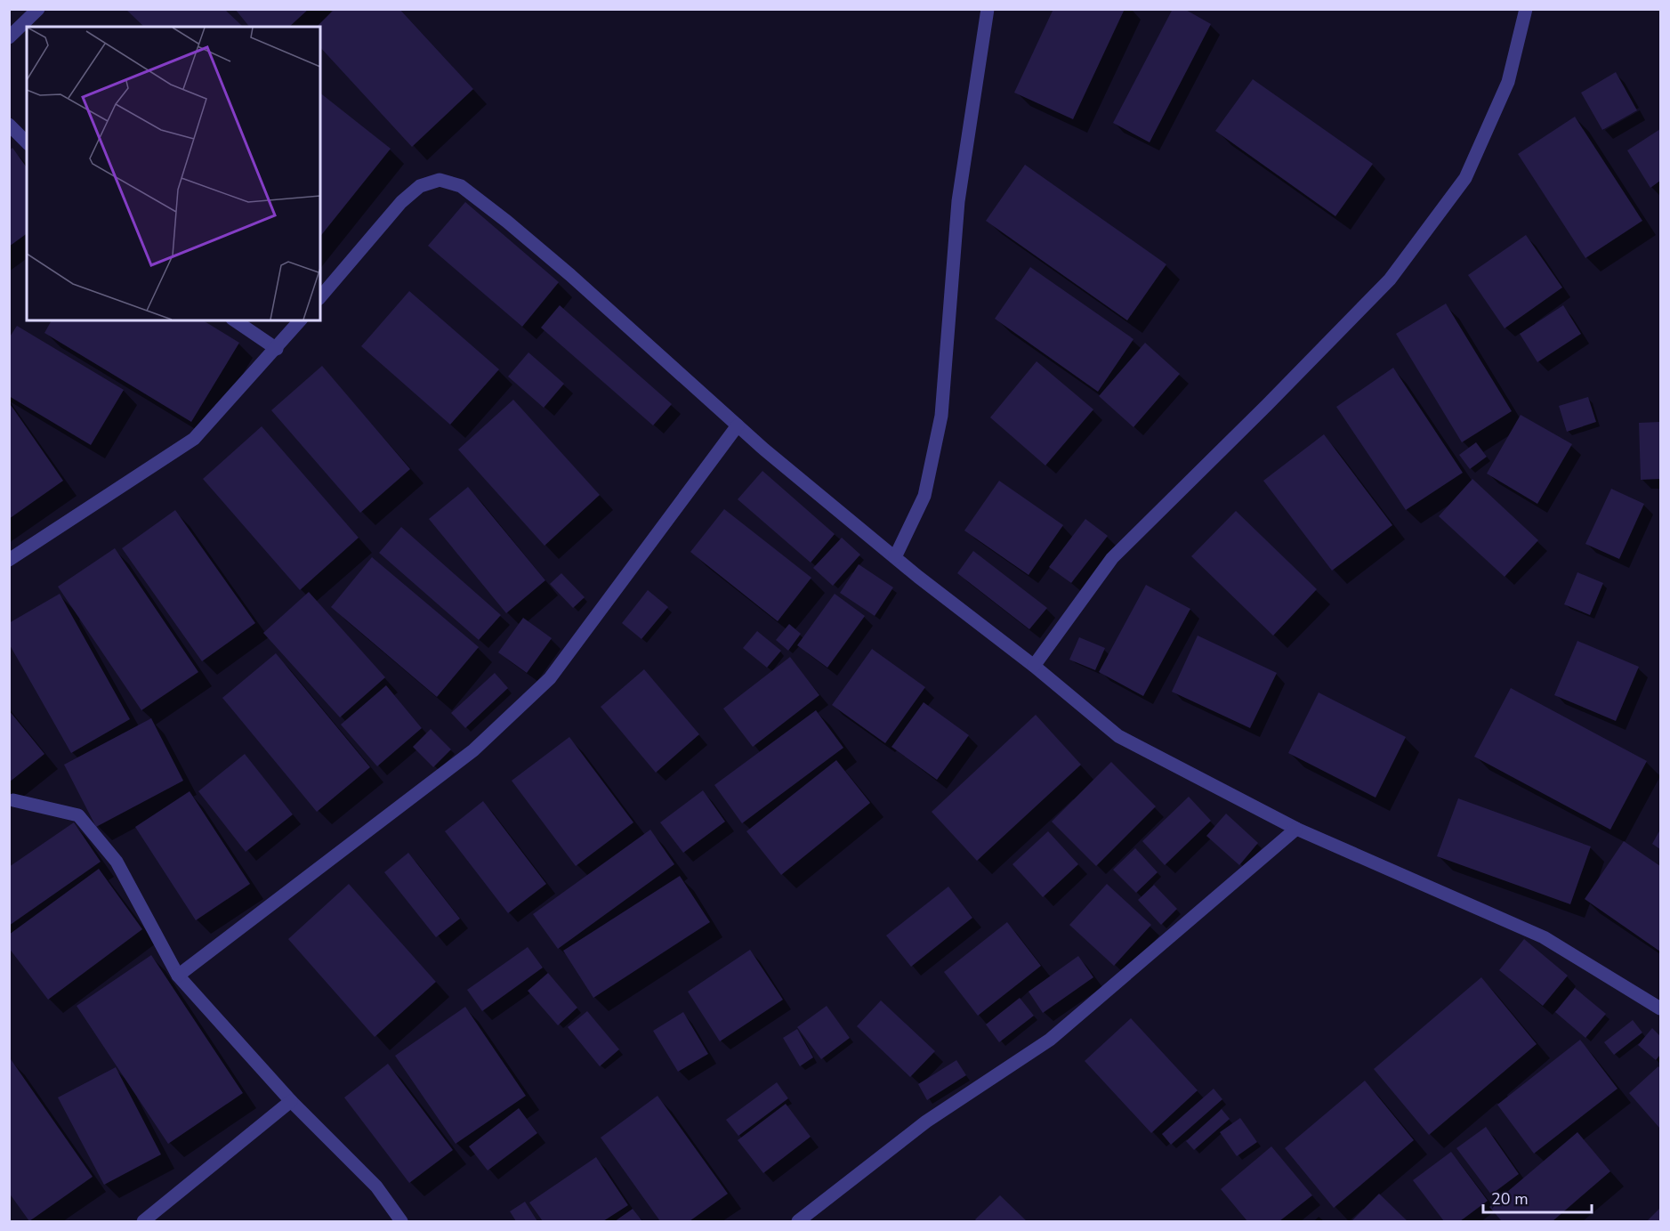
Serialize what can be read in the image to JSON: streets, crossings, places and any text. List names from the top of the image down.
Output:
{
  "scale_bar": "20 m"
}
